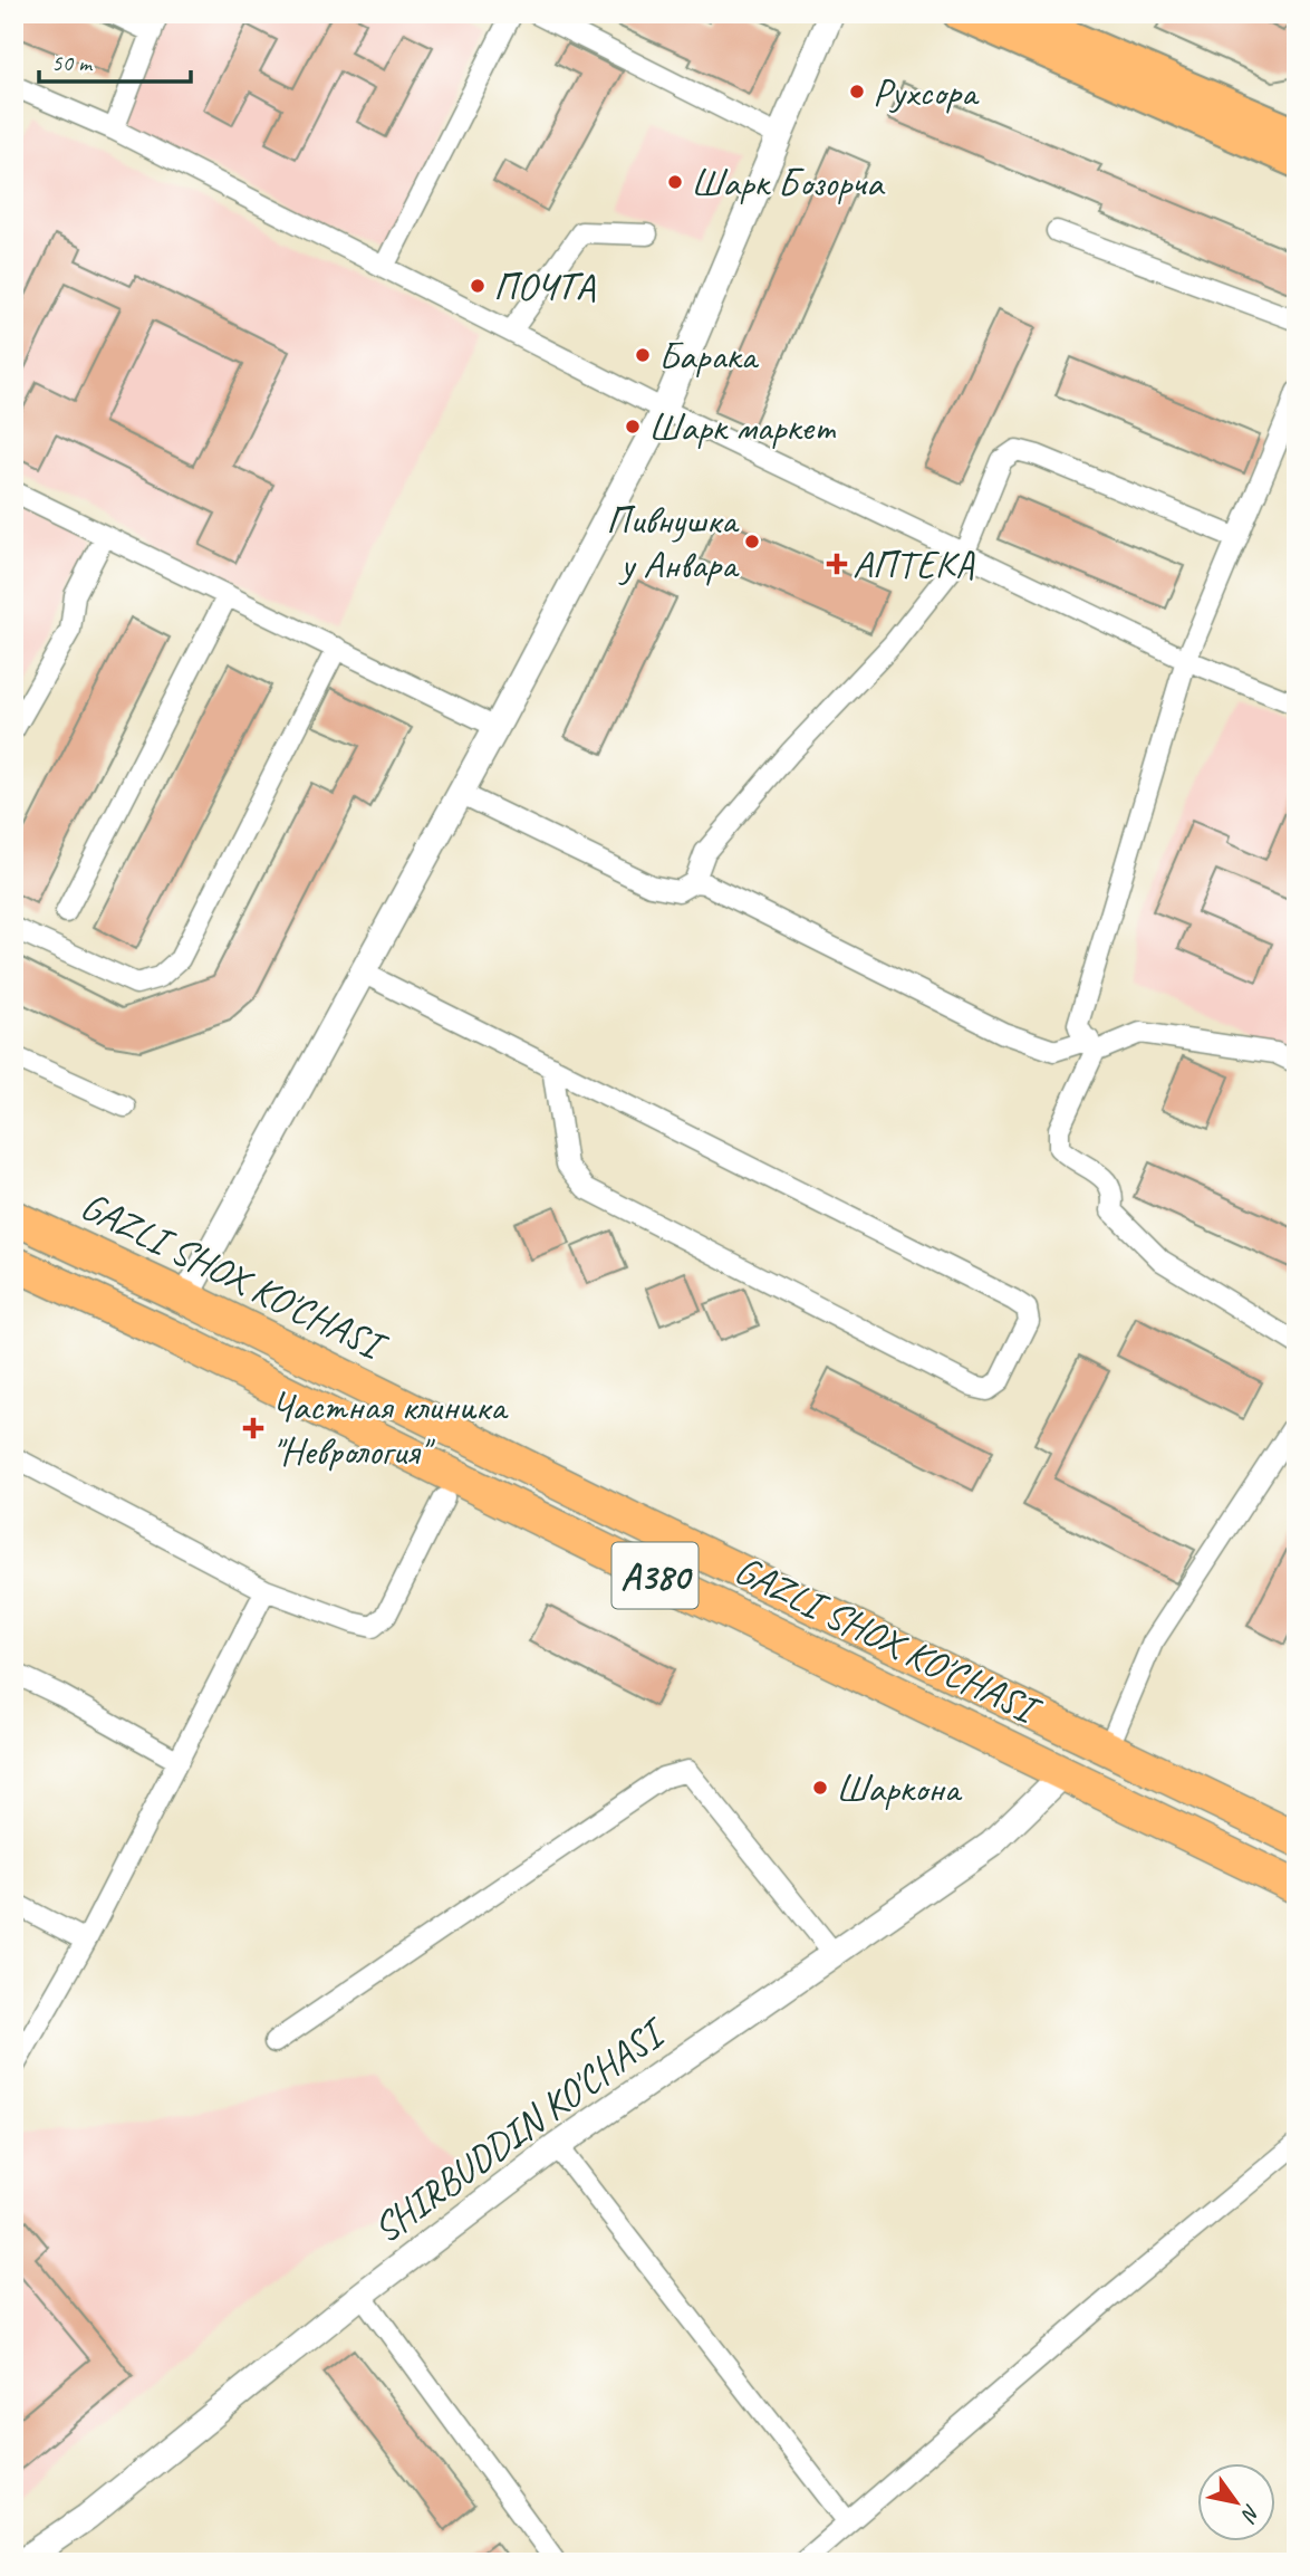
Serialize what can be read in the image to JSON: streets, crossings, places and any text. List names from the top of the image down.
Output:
{
  "streets": {
    "highway": ["GAZLI SHOX KO'CHASI", "A380"],
    "street": ["SHIRBUDDIN KO'CHASI"]
  },
  "crossings": [
    ["GAZLI SHOX KO'CHASI", "SHIRBUDDIN KO'CHASI"]
  ],
  "places": {
    "other": [
      "Рухсора",
      "Шарк Бозорча",
      "ПОЧТА",
      "Барака",
      "Шарк маркет",
      "Пивнушка у Анвара",
      "Шаркона"
    ],
    "health": ["АПТЕКА", "Частная клиника \"Неврология\""]
  },
  "scale_bar": "50 m",
  "north": "bottom right"
}
